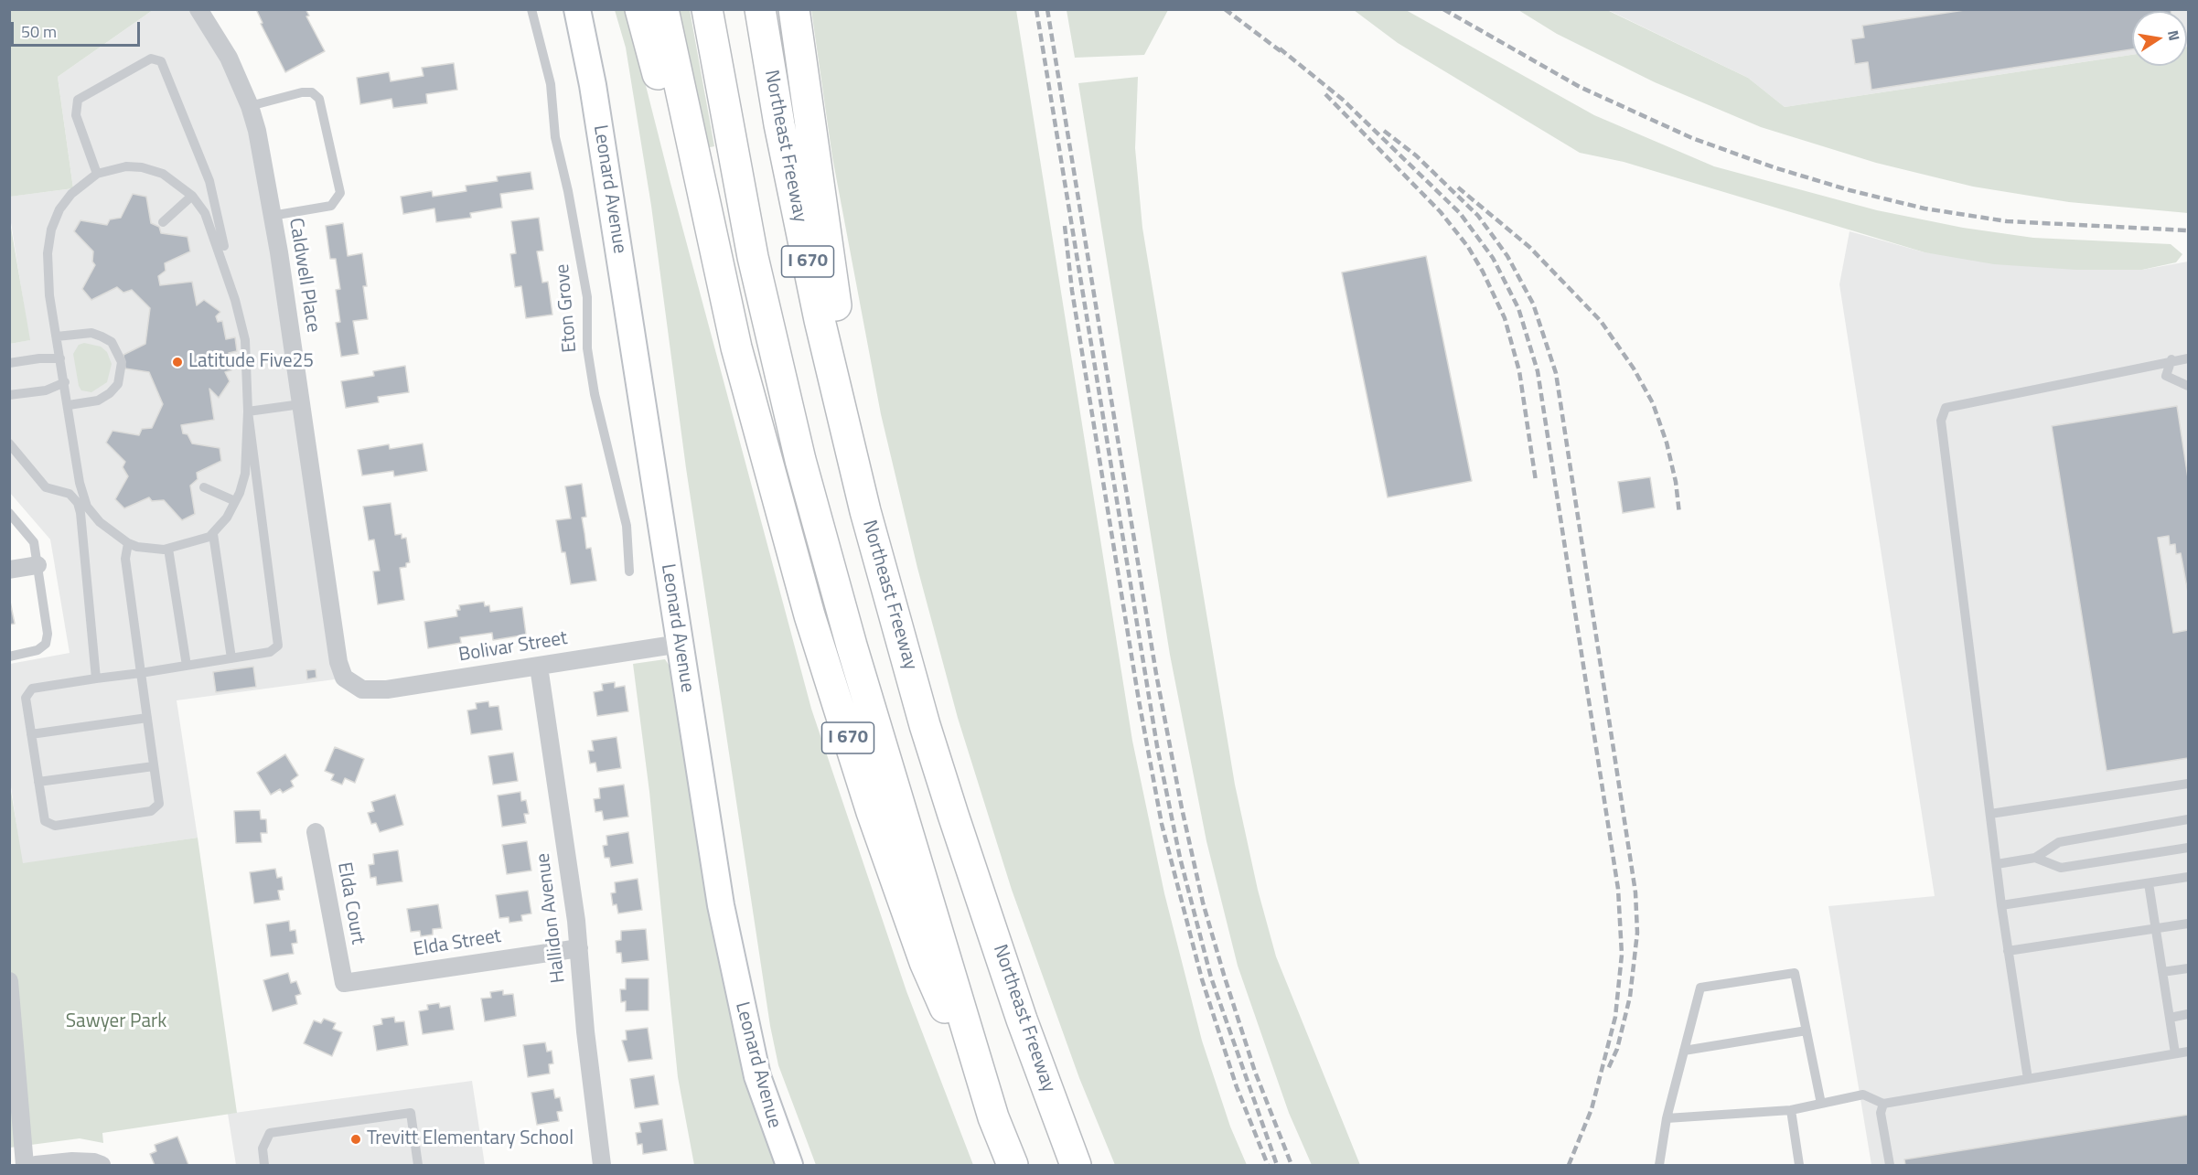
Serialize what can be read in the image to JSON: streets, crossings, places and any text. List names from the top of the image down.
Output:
{
  "streets": {
    "highway": ["Northeast Freeway", "I 670"],
    "street": [
      "Leonard Avenue",
      "Caldwell Place",
      "Bolivar Street",
      "Elda Court",
      "Hallidon Avenue",
      "Elda Street"
    ],
    "lane": ["Eton Grove"]
  },
  "crossings": [
    ["Leonard Avenue", "Bolivar Street"],
    ["Caldwell Place", "Bolivar Street"],
    ["Bolivar Street", "Hallidon Avenue"],
    ["Elda Court", "Elda Street"],
    ["Hallidon Avenue", "Elda Street"]
  ],
  "parks": ["Sawyer Park"],
  "places": ["Latitude Five25", "Trevitt Elementary School"],
  "scale_bar": "50 m",
  "north": "right"
}
